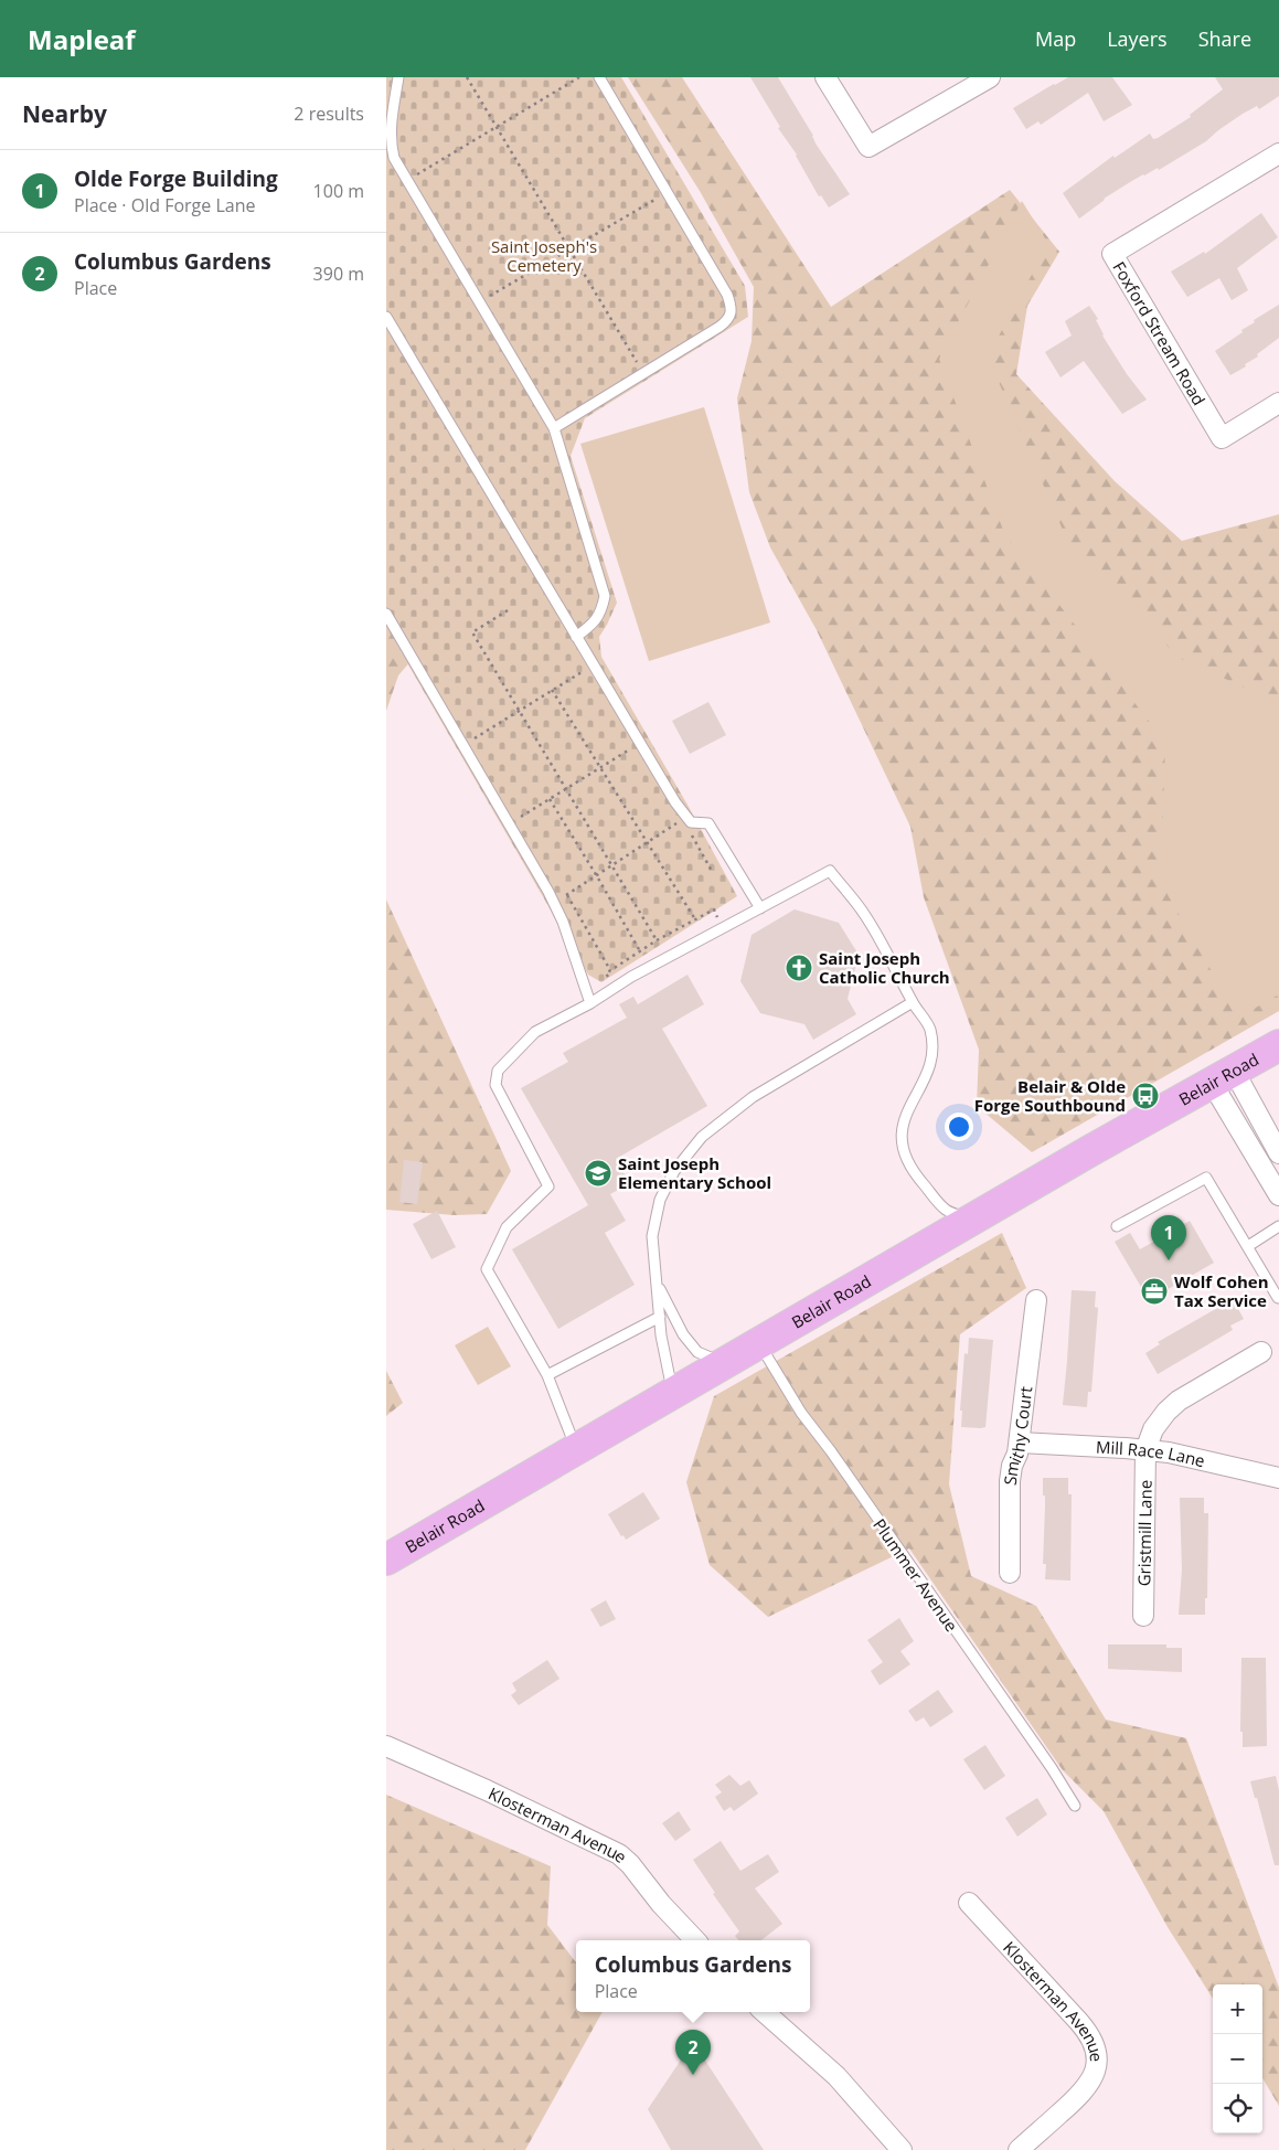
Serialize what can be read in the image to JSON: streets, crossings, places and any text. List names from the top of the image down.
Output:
{
  "streets": {
    "highway": ["Belair Road"],
    "street": [
      "Foxford Stream Road",
      "Smithy Court",
      "Mill Race Lane",
      "Gristmill Lane",
      "Klosterman Avenue"
    ],
    "lane": ["Plummer Avenue"]
  },
  "crossings": [
    ["Belair Road", "Plummer Avenue"],
    ["Smithy Court", "Mill Race Lane"],
    ["Mill Race Lane", "Gristmill Lane"]
  ],
  "parks": ["Saint Joseph's Cemetery"],
  "places": {
    "church": ["Saint Joseph Catholic Church"],
    "bus stop": ["Belair & Olde Forge Southbound"],
    "school or university": ["Saint Joseph Elementary School"],
    "office": ["Wolf Cohen Tax Service"]
  },
  "page": {
    "header": "Mapleaf",
    "nav": ["Map", "Layers", "Share"],
    "heading": ["Nearby", "2 results"],
    "list": [
      {
        "mark": "1",
        "name": "Olde Forge Building",
        "note": "Place · Old Forge Lane",
        "value": "100 m"
      },
      {
        "mark": "2",
        "name": "Columbus Gardens",
        "note": "Place",
        "value": "390 m"
      }
    ],
    "pins": ["1", "2"],
    "popup": ["Columbus Gardens", "Place"],
    "map_buttons": ["+", "−"]
  }
}
